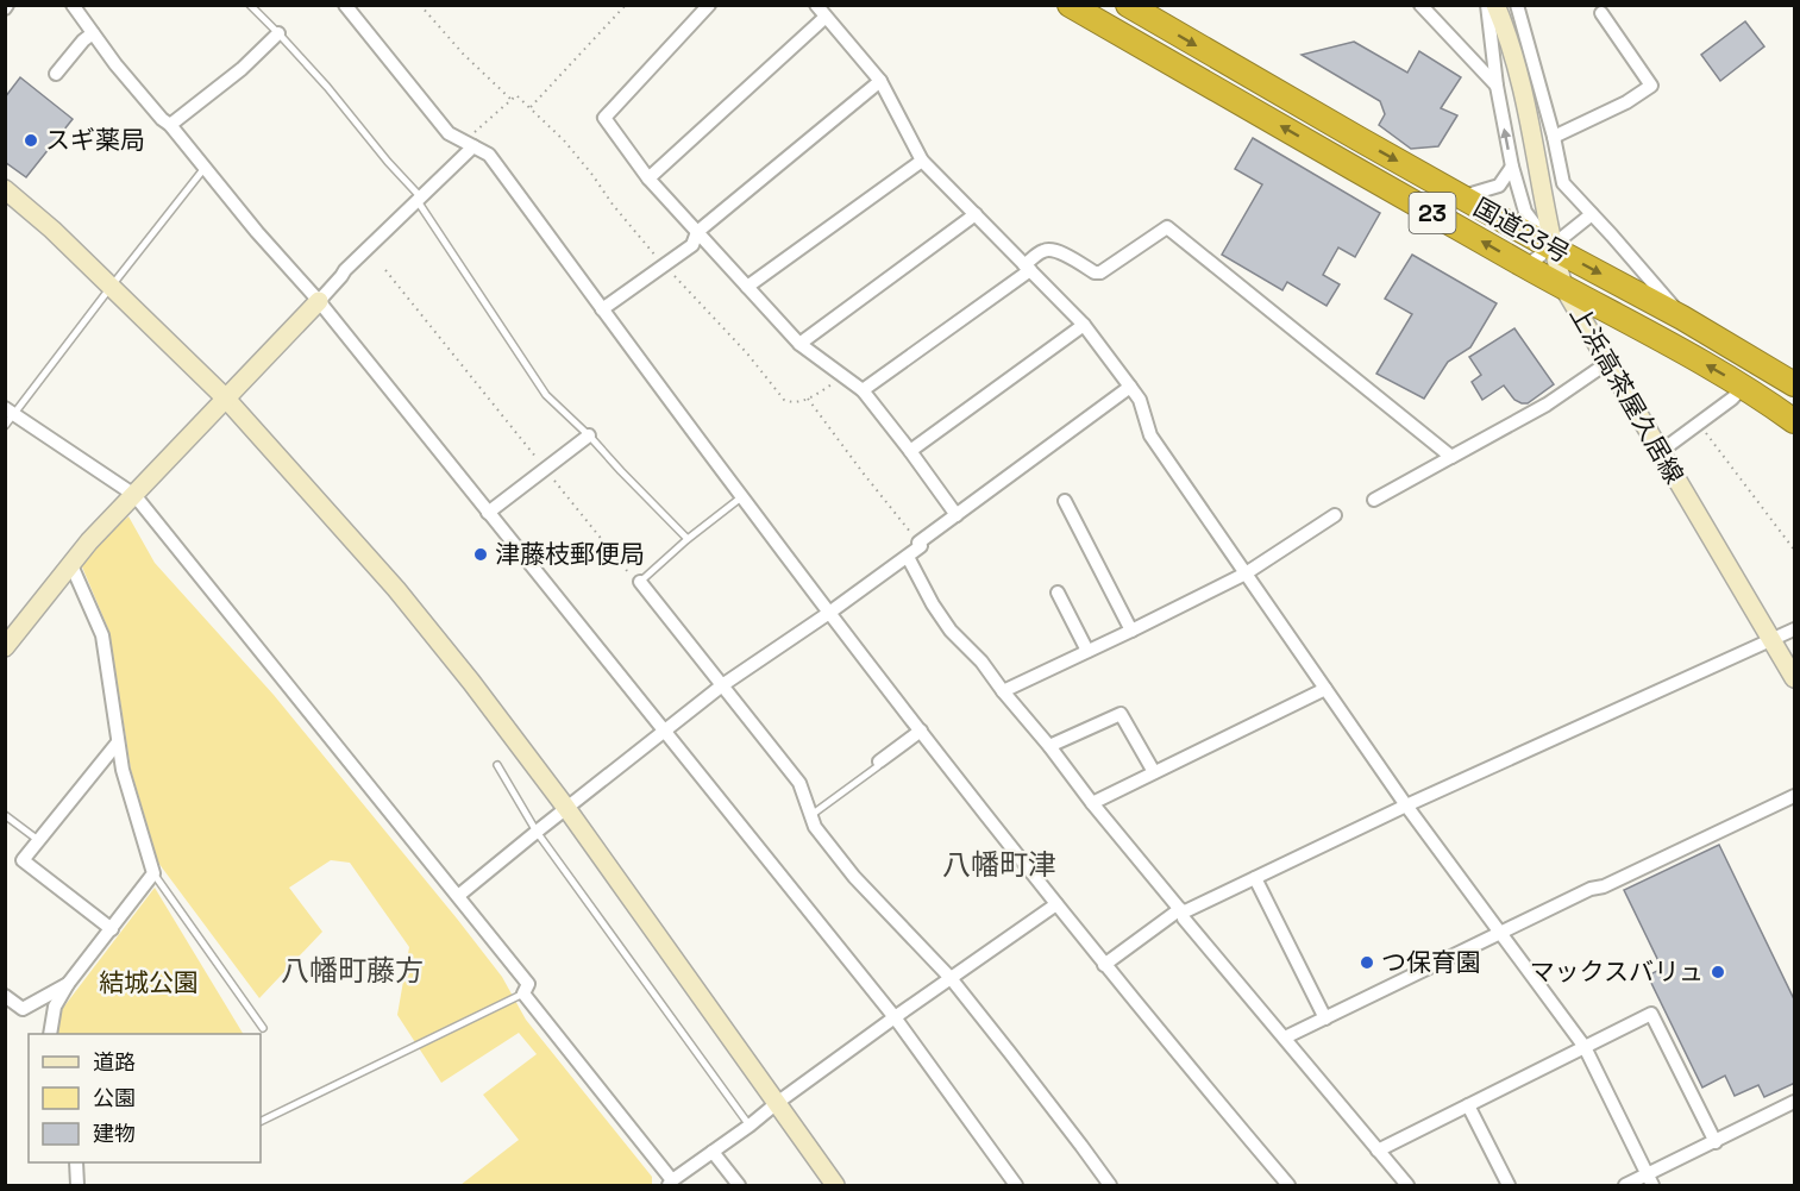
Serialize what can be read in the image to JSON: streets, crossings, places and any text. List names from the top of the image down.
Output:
{
  "streets": {
    "highway": ["23", "国道23号"],
    "street": ["上浜高茶屋久居線"]
  },
  "crossings": [
    ["国道23号", "上浜高茶屋久居線"]
  ],
  "districts": ["八幡町津", "八幡町藤方"],
  "parks": ["結城公園"],
  "places": [
    "スギ薬局",
    "津藤枝郵便局",
    "つ保育園",
    "マックスバリュ"
  ],
  "legend": ["道路", "公園", "建物"]
}
